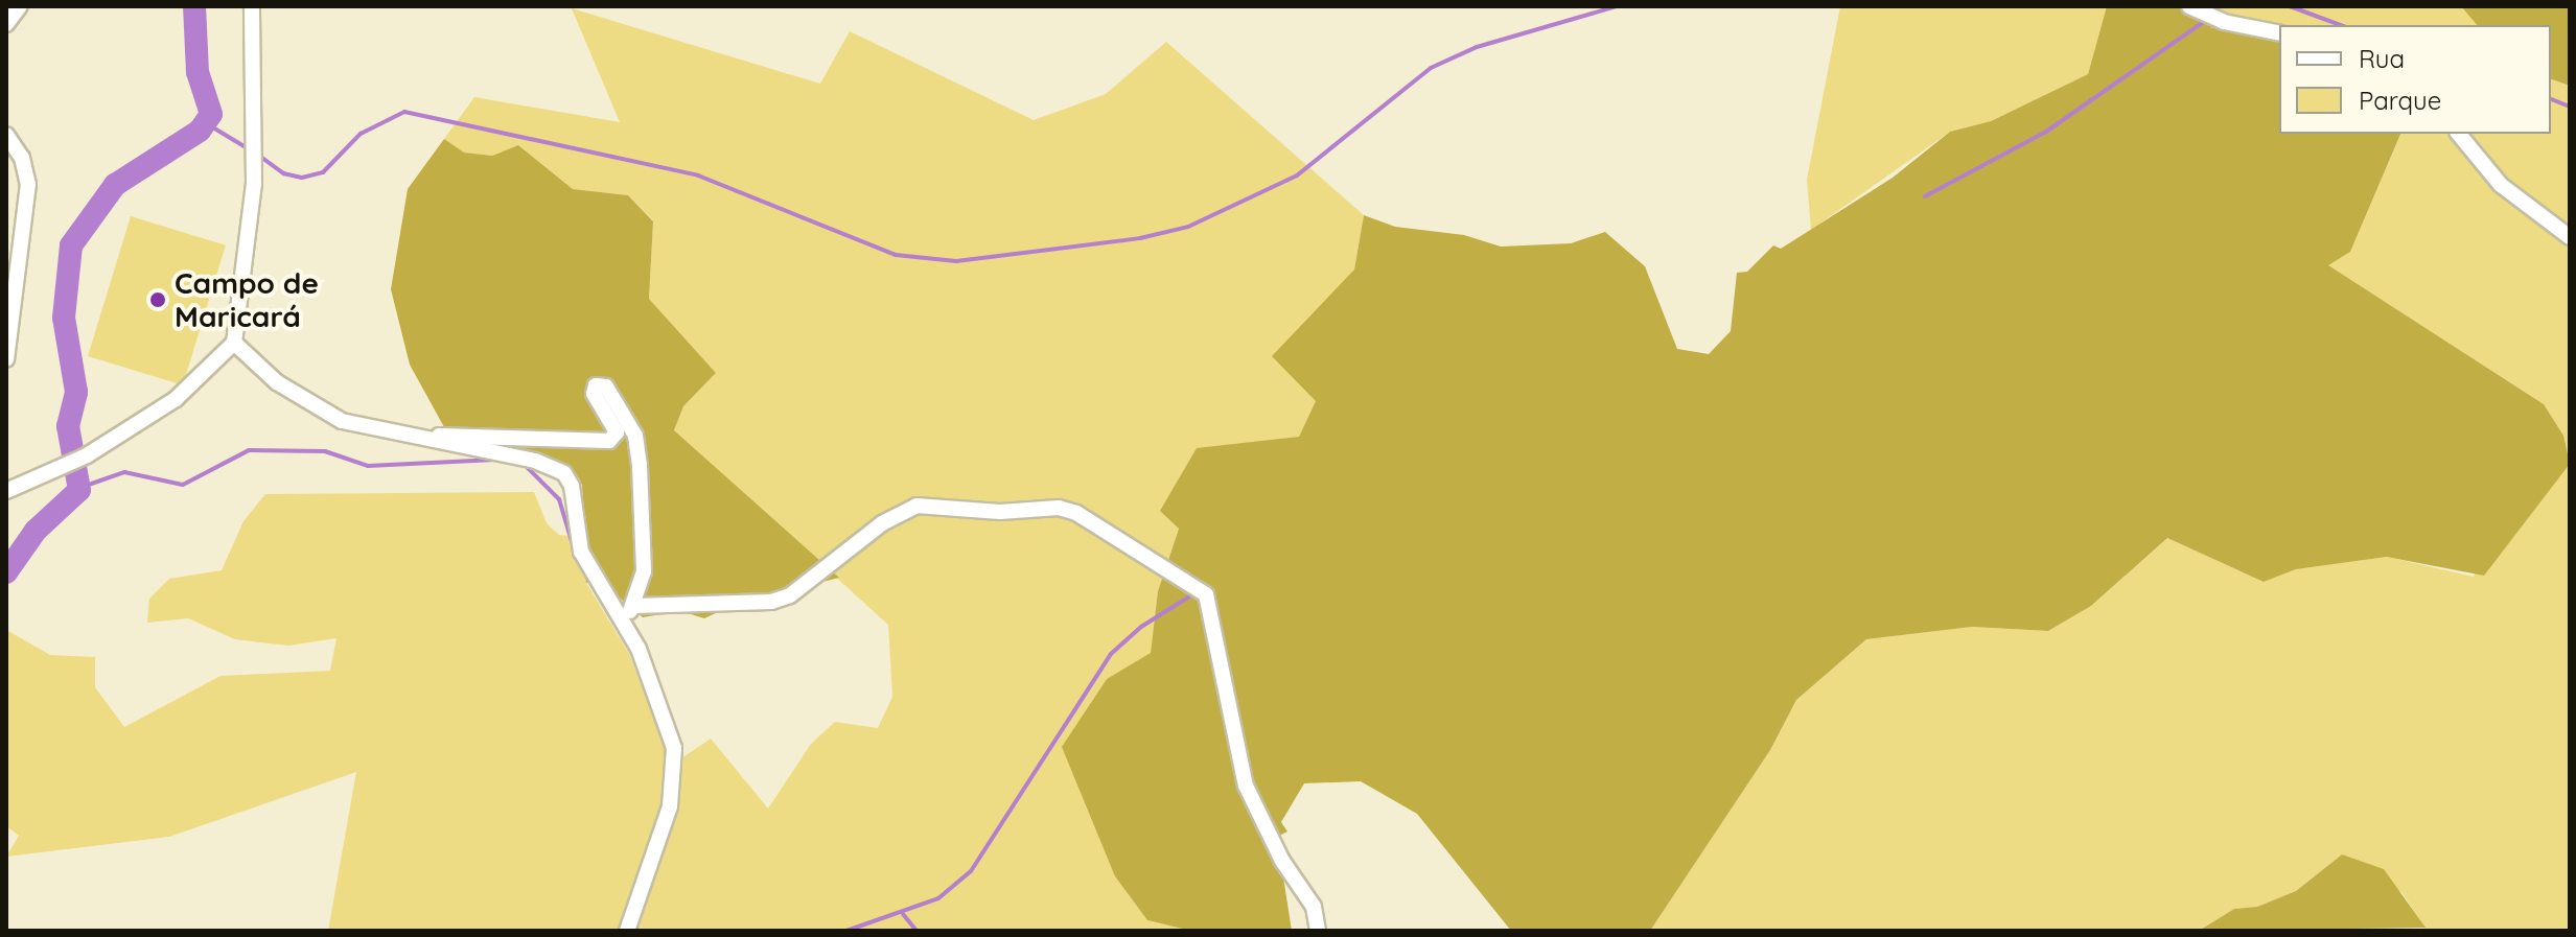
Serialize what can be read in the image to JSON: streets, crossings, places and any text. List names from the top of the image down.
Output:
{
  "places": ["Campo de Maricará"],
  "legend": ["Rua", "Parque"]
}
